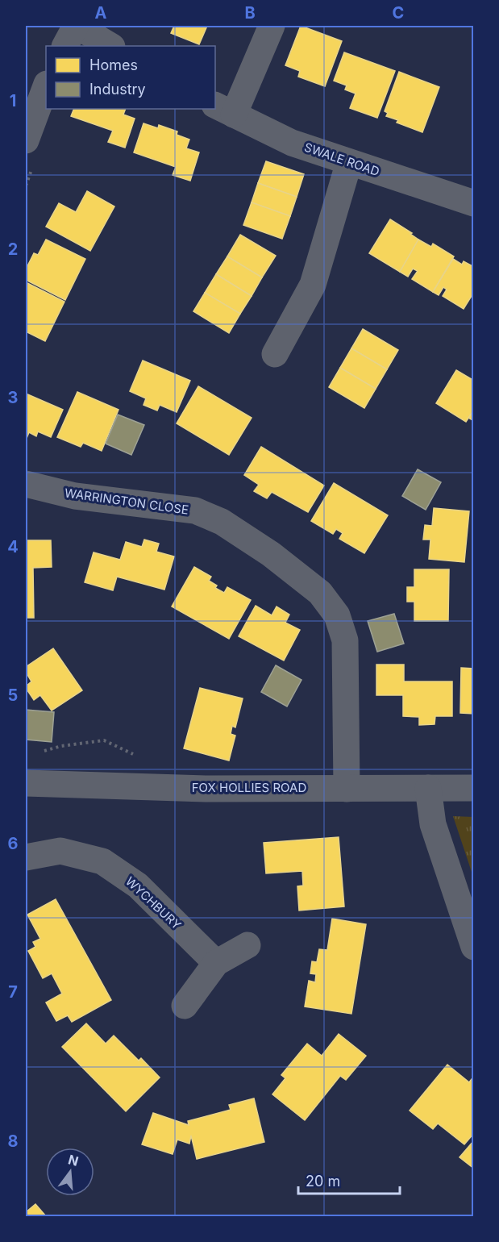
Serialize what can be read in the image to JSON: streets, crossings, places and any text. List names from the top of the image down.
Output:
{
  "streets": {
    "street": [
      "SWALE ROAD",
      "WARRINGTON CLOSE",
      "FOX HOLLIES ROAD",
      "WYCHBURY"
    ]
  },
  "crossings": [
    ["WARRINGTON CLOSE", "FOX HOLLIES ROAD"]
  ],
  "legend": ["Homes", "Industry"],
  "scale_bar": "20 m",
  "north": "top",
  "grid": {
    "columns": ["A", "B", "C"],
    "rows": [
      "1",
      "2",
      "3",
      "4",
      "5",
      "6",
      "7",
      "8"
    ]
  }
}
